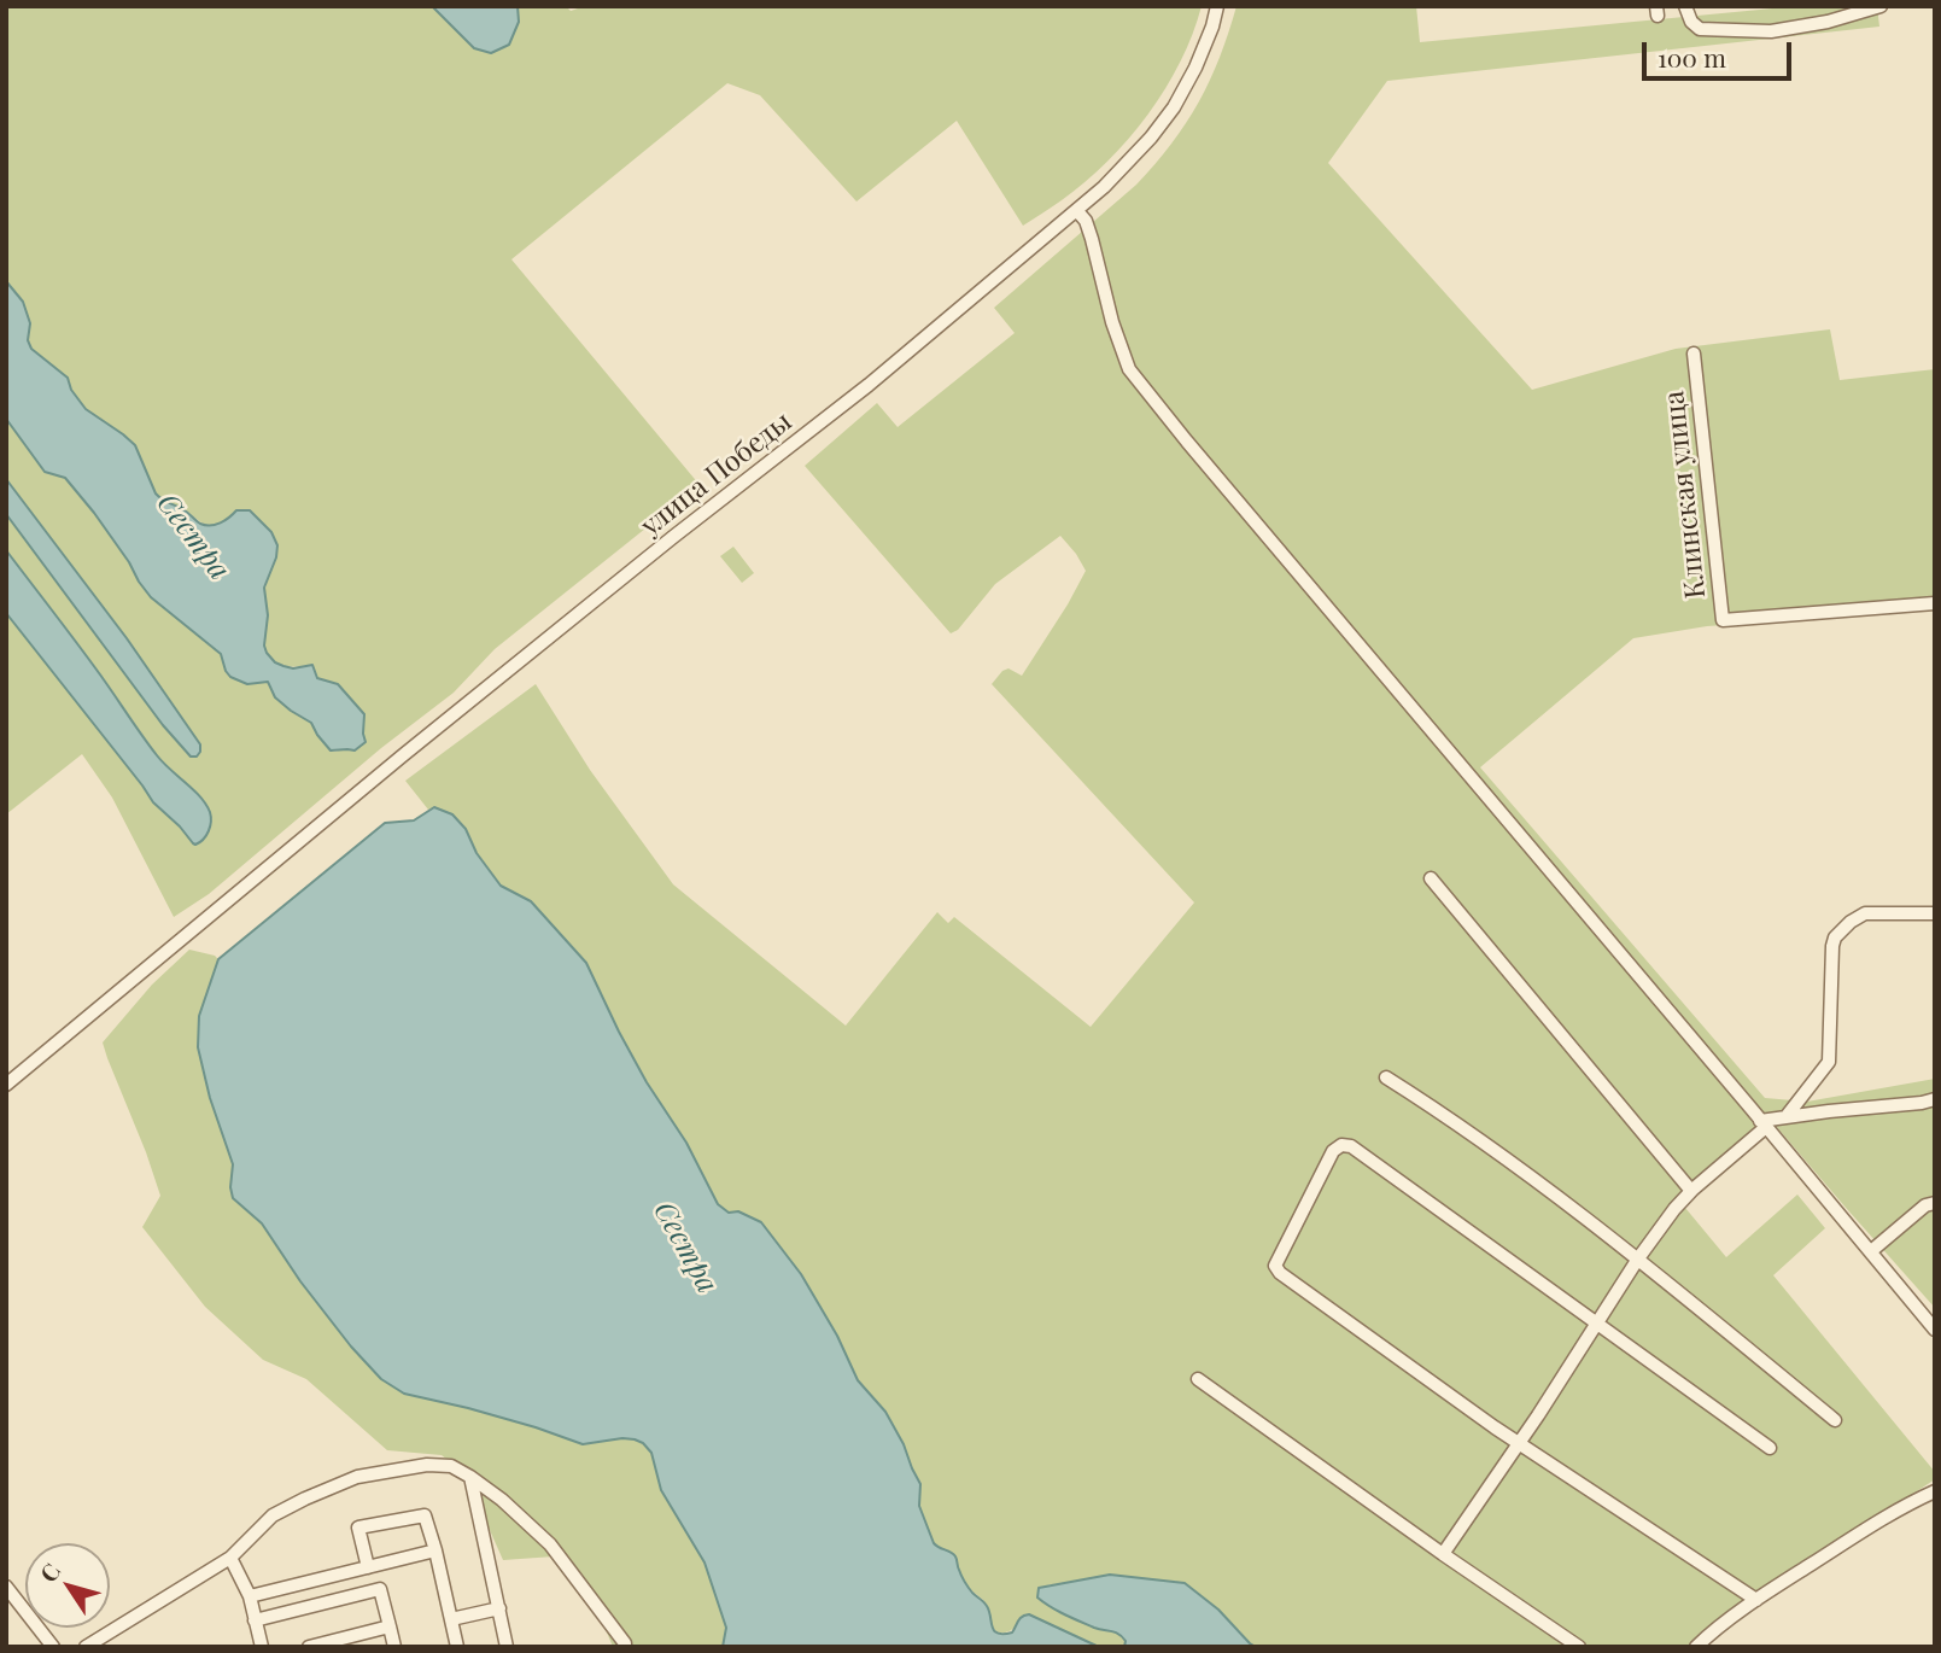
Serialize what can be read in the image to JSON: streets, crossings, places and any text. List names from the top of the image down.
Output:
{
  "streets": {
    "street": ["улица Победы", "Клинская улица"]
  },
  "water": ["Сестра"],
  "scale_bar": "100 m",
  "north": "top left"
}
